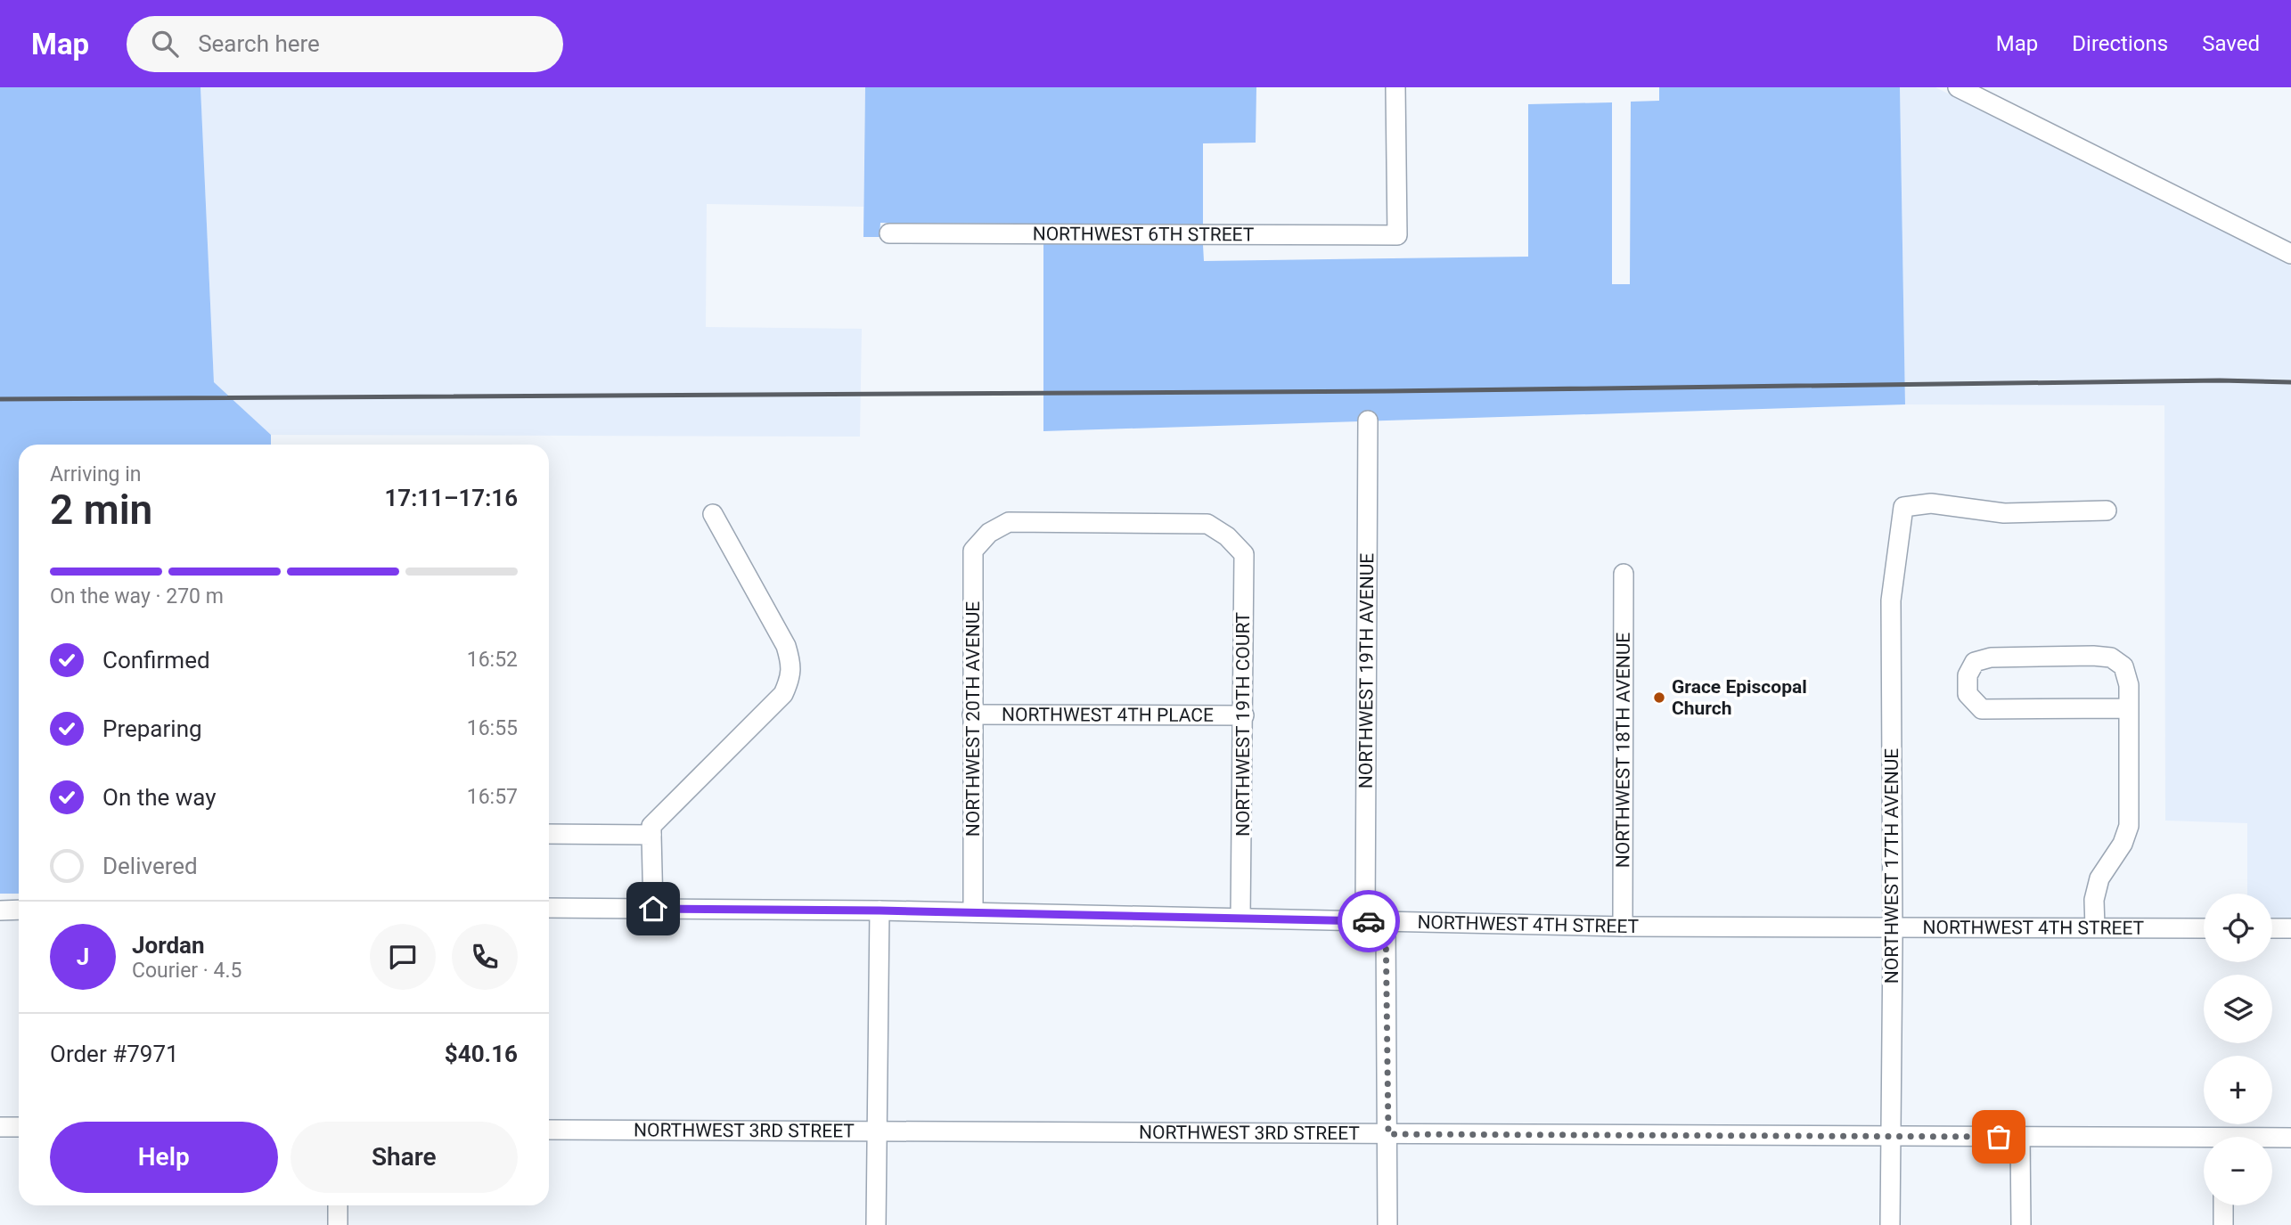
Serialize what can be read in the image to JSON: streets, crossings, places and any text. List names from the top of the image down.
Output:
{
  "streets": {
    "street": [
      "NORTHWEST 6TH STREET",
      "NORTHWEST 19TH AVENUE",
      "NORTHWEST 4TH PLACE",
      "NORTHWEST 20TH AVENUE",
      "NORTHWEST 19TH COURT",
      "NORTHWEST 18TH AVENUE",
      "NORTHWEST 17TH AVENUE",
      "NORTHWEST 4TH STREET",
      "NORTHWEST 3RD STREET"
    ]
  },
  "crossings": [
    ["NORTHWEST 19TH AVENUE", "NORTHWEST 4TH STREET"],
    ["NORTHWEST 4TH PLACE", "NORTHWEST 20TH AVENUE"],
    ["NORTHWEST 4TH PLACE", "NORTHWEST 19TH COURT"],
    ["NORTHWEST 20TH AVENUE", "NORTHWEST 19TH COURT"],
    ["NORTHWEST 20TH AVENUE", "NORTHWEST 4TH STREET"],
    ["NORTHWEST 19TH COURT", "NORTHWEST 4TH STREET"],
    ["NORTHWEST 18TH AVENUE", "NORTHWEST 4TH STREET"],
    ["NORTHWEST 17TH AVENUE", "NORTHWEST 4TH STREET"],
    ["NORTHWEST 17TH AVENUE", "NORTHWEST 3RD STREET"]
  ],
  "places": ["Grace Episcopal Church"],
  "page": {
    "header": "Map",
    "search": "Search here",
    "nav": ["Map", "Directions", "Saved"],
    "heading": ["2 min", "Arriving in", "17:11–17:16"],
    "panel": [
      "Jordan",
      "Courier · 4.5",
      "Order #7971",
      "$40.16"
    ],
    "bar": "On the way · 270 m",
    "list": [
      ["Confirmed", "16:52"],
      ["Preparing", "16:55"],
      ["On the way", "16:57"],
      "Delivered"
    ],
    "map_buttons": ["+", "−"],
    "round": "J",
    "buttons": ["Help", "Share"]
  }
}
